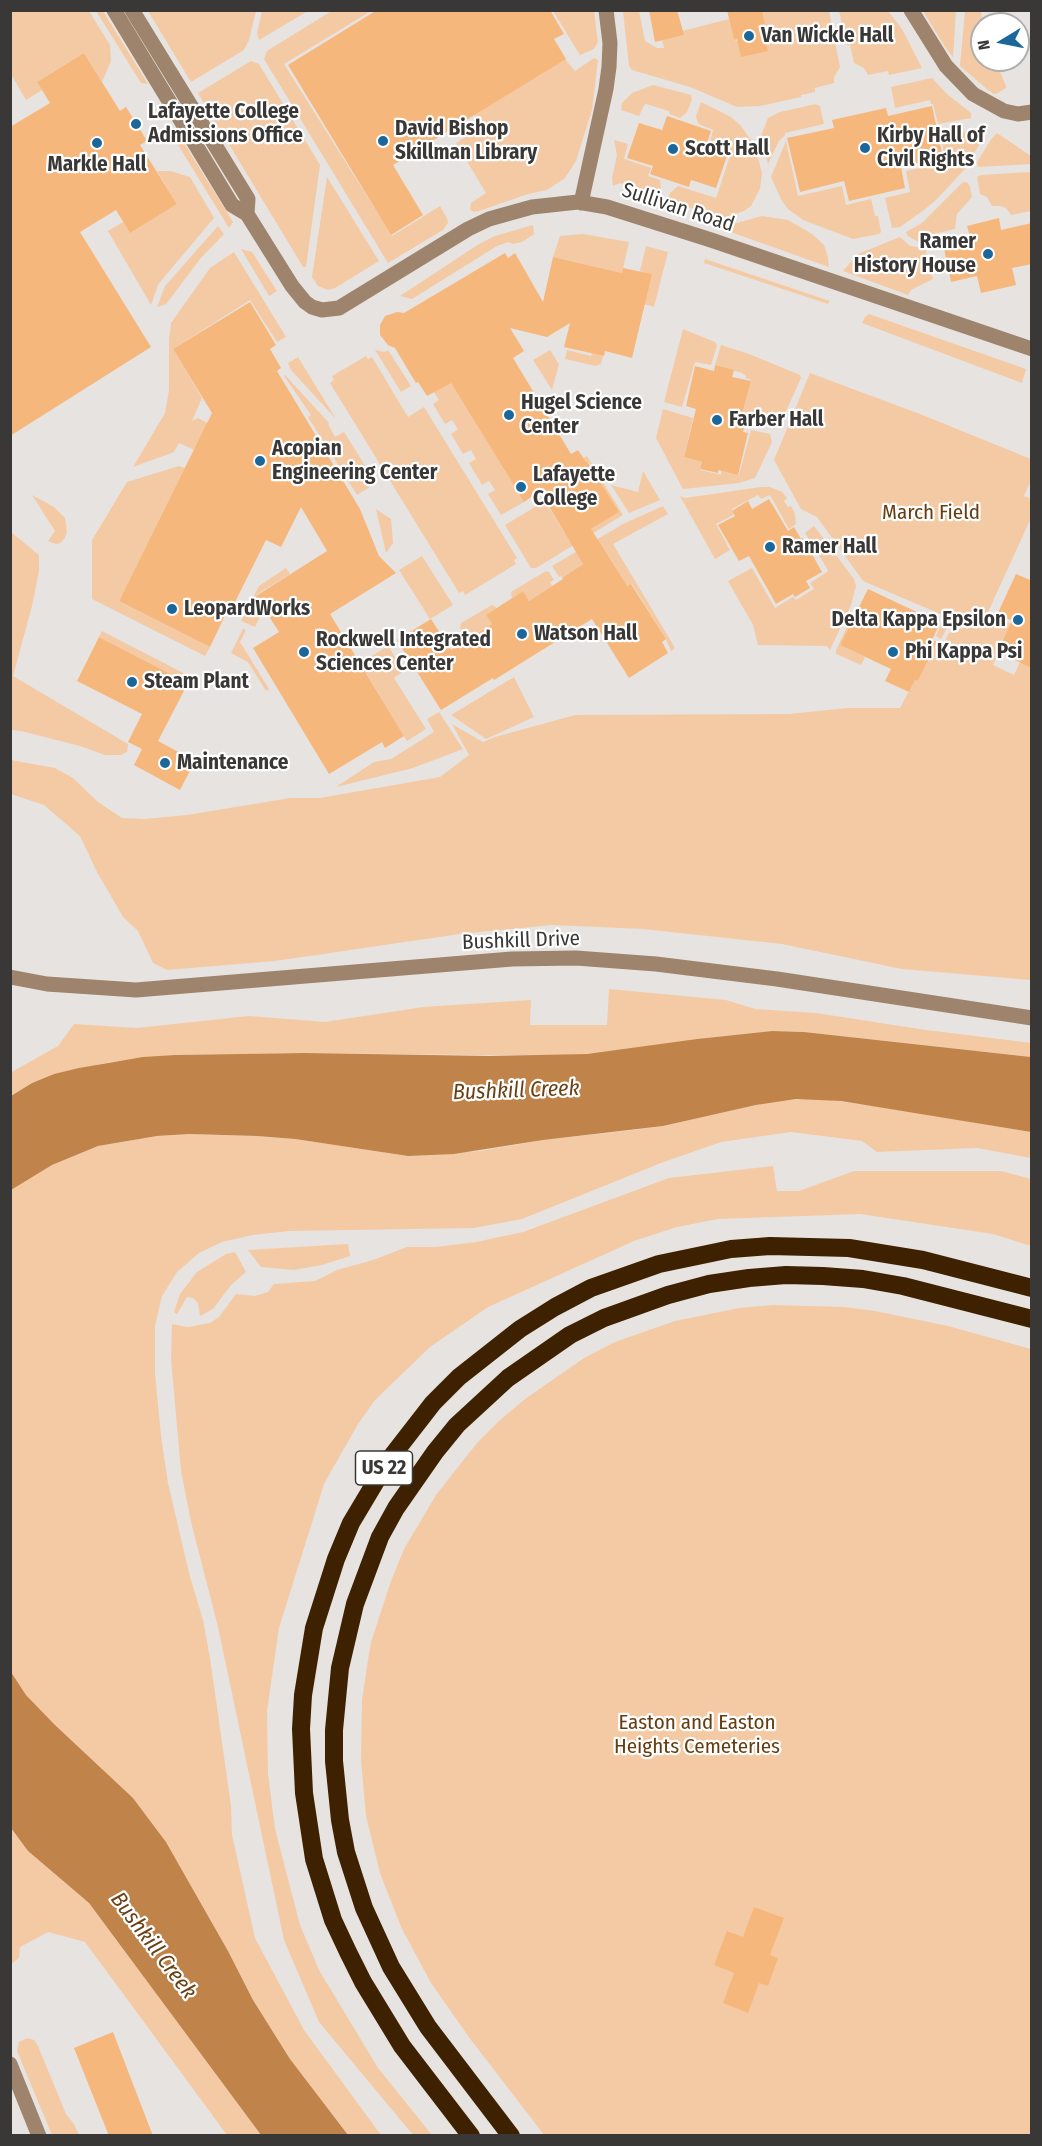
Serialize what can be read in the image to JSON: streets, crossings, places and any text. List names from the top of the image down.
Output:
{
  "streets": {
    "highway": ["US 22"],
    "street": ["Sullivan Road", "Bushkill Drive"]
  },
  "water": ["Bushkill Creek"],
  "parks": ["March Field", "Easton and Easton Heights Cemeteries"],
  "places": [
    "Van Wickle Hall",
    "Lafayette College Admissions Office",
    "David Bishop Skillman Library",
    "Markle Hall",
    "Kirby Hall of Civil Rights",
    "Scott Hall",
    "Ramer History House",
    "Hugel Science Center",
    "Farber Hall",
    "Acopian Engineering Center",
    "Lafayette College",
    "Ramer Hall",
    "LeopardWorks",
    "Delta Kappa Epsilon",
    "Watson Hall",
    "Rockwell Integrated Sciences Center",
    "Phi Kappa Psi",
    "Steam Plant",
    "Maintenance"
  ],
  "north": "left"
}
